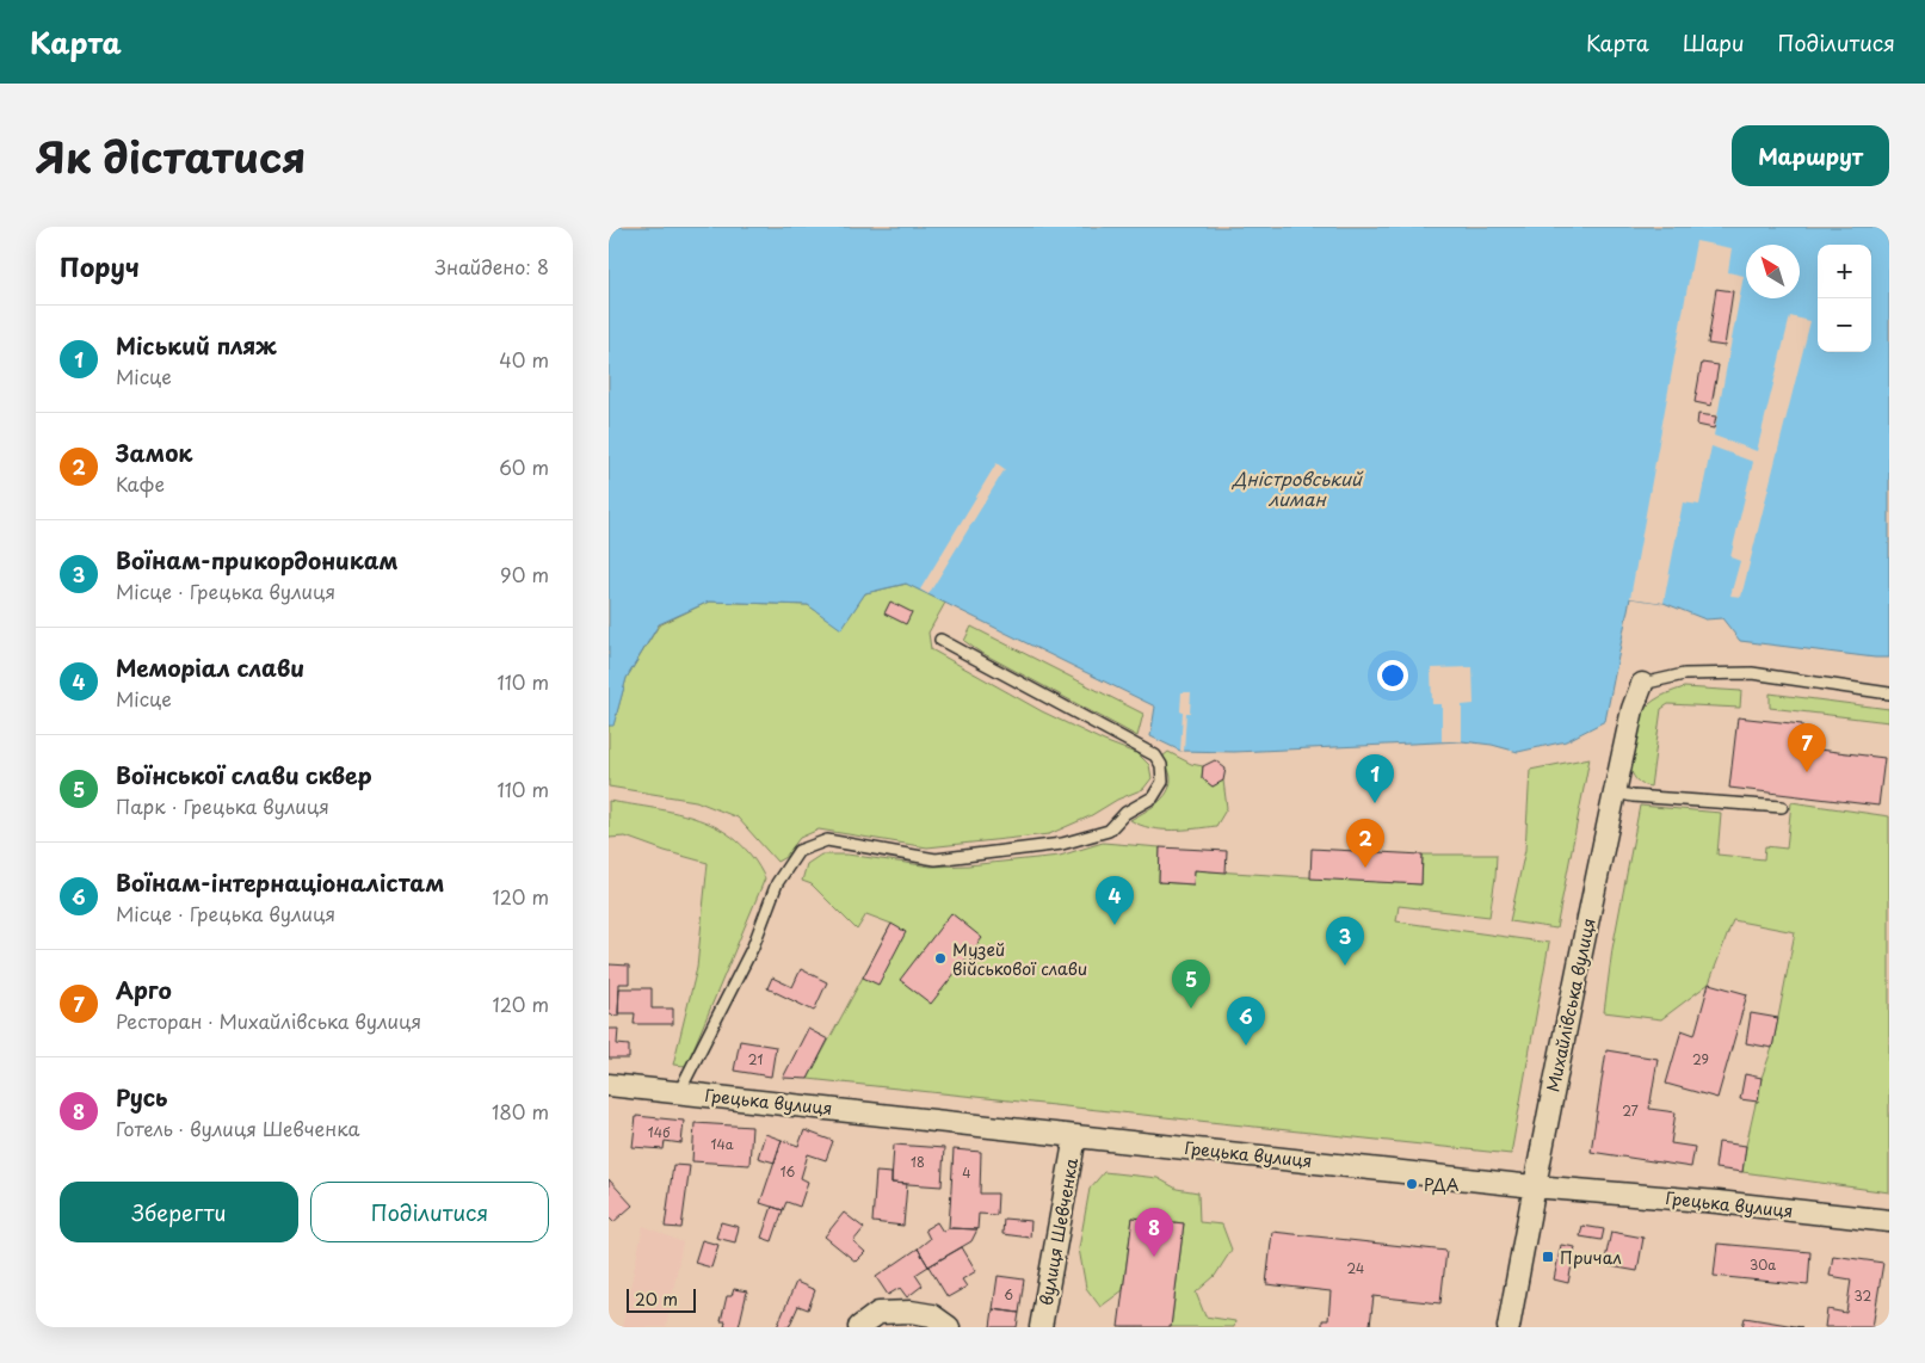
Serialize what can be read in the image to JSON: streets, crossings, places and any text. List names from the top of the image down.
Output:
{
  "streets": {
    "street": ["Михайлівська вулиця", "Грецька вулиця", "вулиця Шевченка"]
  },
  "crossings": [
    ["Михайлівська вулиця", "Грецька вулиця"],
    ["Грецька вулиця", "вулиця Шевченка"]
  ],
  "water": ["Дністровський лиман"],
  "places": {
    "other": ["Музей військової слави", "РДА"],
    "transit": ["Причал"]
  },
  "house_numbers": [
    "21",
    "29",
    "27",
    "14б",
    "14а",
    "18",
    "16",
    "4",
    "30а",
    "24",
    "6",
    "32"
  ],
  "scale_bar": "20 m",
  "north": "top left",
  "page": {
    "header": "Карта",
    "nav": ["Карта", "Шари", "Поділитися"],
    "title": "Як дістатися",
    "buttons": [
      "Маршрут",
      ["Зберегти", "Поділитися"]
    ],
    "heading": ["Поруч", "Знайдено: 8"],
    "map_buttons": ["+", "−"],
    "list": [
      {
        "mark": "1",
        "name": "Міський пляж",
        "note": "Місце",
        "value": "40 m"
      },
      {
        "mark": "2",
        "name": "Замок",
        "note": "Кафе",
        "value": "60 m"
      },
      {
        "mark": "3",
        "name": "Воїнам-прикордоникам",
        "note": "Місце · Грецька вулиця",
        "value": "90 m"
      },
      {
        "mark": "4",
        "name": "Меморіал слави",
        "note": "Місце",
        "value": "110 m"
      },
      {
        "mark": "5",
        "name": "Воїнської слави сквер",
        "note": "Парк · Грецька вулиця",
        "value": "110 m"
      },
      {
        "mark": "6",
        "name": "Воїнам-інтернаціоналістам",
        "note": "Місце · Грецька вулиця",
        "value": "120 m"
      },
      {
        "mark": "7",
        "name": "Арго",
        "note": "Ресторан · Михайлівська вулиця",
        "value": "120 m"
      },
      {
        "mark": "8",
        "name": "Русь",
        "note": "Готель · вулиця Шевченка",
        "value": "180 m"
      }
    ],
    "pins": [
      "7",
      "1",
      "2",
      "4",
      "3",
      "5",
      "6",
      "8"
    ],
    "scale": "20 m"
  }
}
